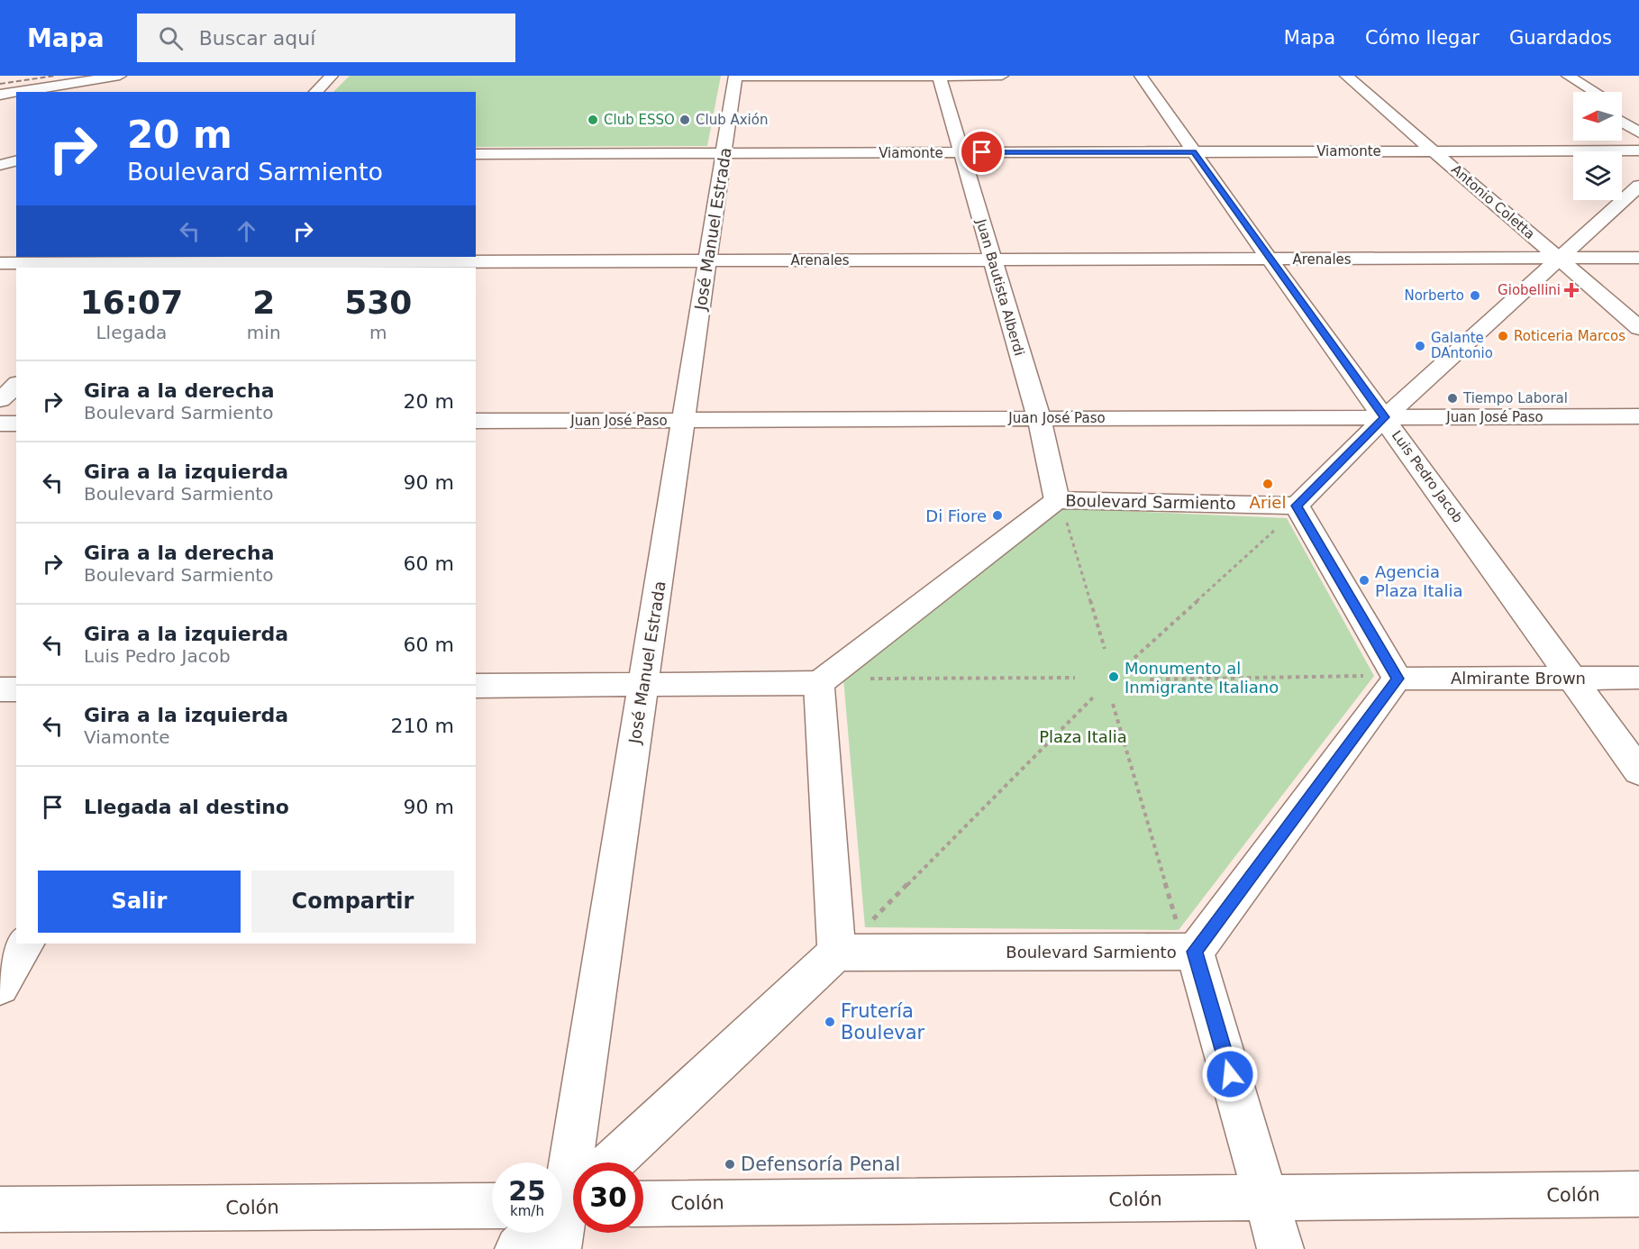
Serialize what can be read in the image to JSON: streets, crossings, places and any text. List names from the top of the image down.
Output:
{
  "streets": {
    "street": [
      "Viamonte",
      "Antonio Coletta",
      "José Manuel Estrada",
      "Arenales",
      "Juan Bautista Alberdi",
      "Juan José Paso",
      "Luis Pedro Jacob",
      "Boulevard Sarmiento",
      "Almirante Brown",
      "Colón"
    ]
  },
  "crossings": [
    ["Viamonte", "Antonio Coletta"],
    ["Viamonte", "José Manuel Estrada"],
    ["Viamonte", "Juan Bautista Alberdi"],
    ["Viamonte", "Luis Pedro Jacob"],
    ["Antonio Coletta", "Arenales"],
    ["José Manuel Estrada", "Arenales"],
    ["José Manuel Estrada", "Juan José Paso"],
    ["Arenales", "Juan Bautista Alberdi"],
    ["Arenales", "Luis Pedro Jacob"],
    ["Juan Bautista Alberdi", "Juan José Paso"],
    ["Juan Bautista Alberdi", "Boulevard Sarmiento"],
    ["Juan José Paso", "Luis Pedro Jacob"],
    ["Luis Pedro Jacob", "Almirante Brown"],
    ["Boulevard Sarmiento", "Almirante Brown"]
  ],
  "parks": ["Plaza Italia"],
  "places": {
    "other": [
      "Club ESSO",
      "Club Axión",
      "Norberto",
      "Roticeria Marcos",
      "Galante DAntonio",
      "Tiempo Laboral",
      "Ariel",
      "Di Fiore",
      "Agencia Plaza Italia",
      "Monumento al Inmigrante Italiano",
      "Frutería Boulevar",
      "Defensoría Penal"
    ],
    "health": ["Giobellini"]
  },
  "north": "left",
  "page": {
    "header": "Mapa",
    "search": "Buscar aquí",
    "nav": ["Mapa", "Cómo llegar", "Guardados"],
    "turn": ["20 m", "Boulevard Sarmiento"],
    "eta": [
      "16:07",
      "Llegada",
      "2",
      "min",
      "530",
      "m"
    ],
    "list": [
      {
        "name": "Gira a la derecha",
        "note": "Boulevard Sarmiento",
        "value": "20 m"
      },
      {
        "name": "Gira a la izquierda",
        "note": "Boulevard Sarmiento",
        "value": "90 m"
      },
      {
        "name": "Gira a la derecha",
        "note": "Boulevard Sarmiento",
        "value": "60 m"
      },
      {
        "name": "Gira a la izquierda",
        "note": "Luis Pedro Jacob",
        "value": "60 m"
      },
      {
        "name": "Gira a la izquierda",
        "note": "Viamonte",
        "value": "210 m"
      },
      {
        "name": "Llegada al destino",
        "value": "90 m"
      }
    ],
    "buttons": ["Salir", "Compartir"],
    "speed": "25 km/h",
    "limit": "30"
  }
}
